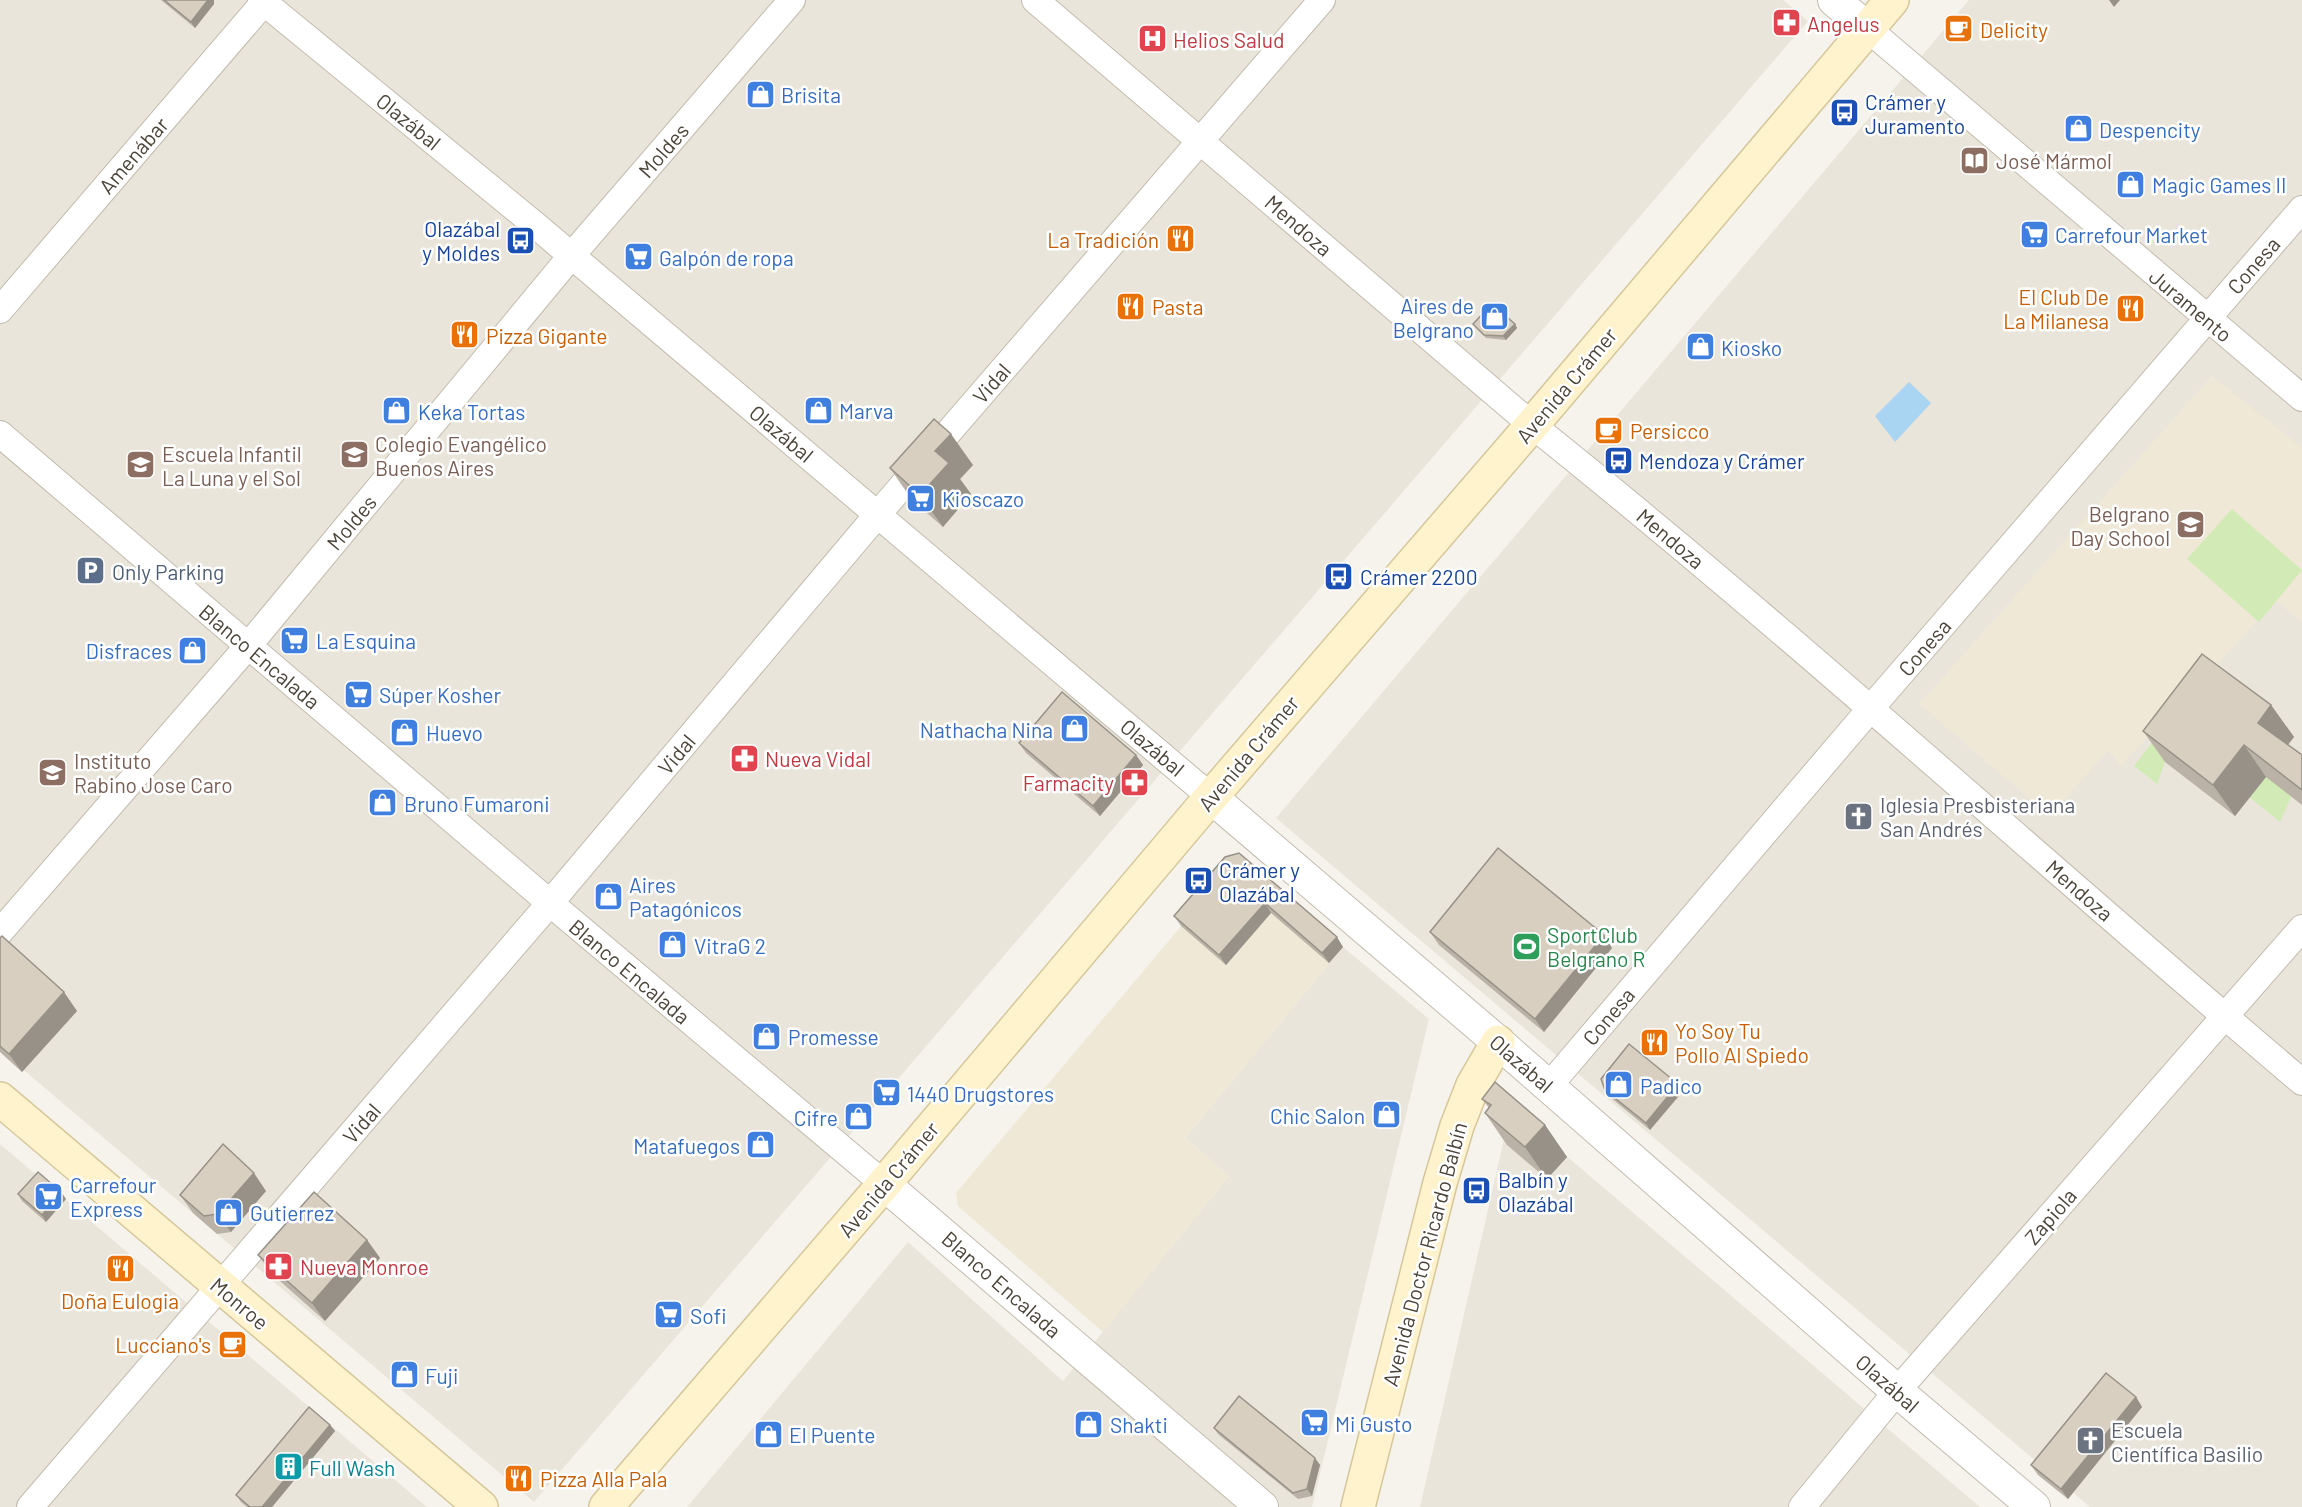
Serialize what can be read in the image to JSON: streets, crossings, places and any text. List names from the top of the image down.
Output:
{
  "streets": {
    "main road": ["Avenida Crámer", "Avenida Doctor Ricardo Balbín", "Monroe"],
    "street": [
      "Olazábal",
      "Moldes",
      "Amenábar",
      "Mendoza",
      "Conesa",
      "Juramento",
      "Vidal",
      "Blanco Encalada",
      "Zapiola"
    ]
  },
  "crossings": [
    ["Olazábal", "Moldes"],
    ["Olazábal", "Amenábar"],
    ["Olazábal", "Conesa"],
    ["Olazábal", "Vidal"],
    ["Olazábal", "Avenida Crámer"],
    ["Olazábal", "Zapiola"],
    ["Olazábal", "Avenida Doctor Ricardo Balbín"],
    ["Moldes", "Blanco Encalada"],
    ["Mendoza", "Conesa"],
    ["Mendoza", "Vidal"],
    ["Mendoza", "Avenida Crámer"],
    ["Mendoza", "Zapiola"],
    ["Conesa", "Juramento"],
    ["Juramento", "Avenida Crámer"],
    ["Vidal", "Blanco Encalada"],
    ["Vidal", "Monroe"],
    ["Avenida Crámer", "Blanco Encalada"]
  ],
  "places": {
    "pharmacy": [
      "Angelus",
      "Nueva Vidal",
      "Farmacity",
      "Nueva Monroe"
    ],
    "cafe": ["Delicity", "Persicco", "Lucciano's"],
    "hospital": ["Helios Salud"],
    "shop": [
      "Brisita",
      "Despencity",
      "Magic Games II",
      "Aires de Belgrano",
      "Kiosko",
      "Marva",
      "Keka Tortas",
      "Disfraces",
      "Nathacha Nina",
      "Huevo",
      "Bruno Fumaroni",
      "Aires Patagónicos",
      "VitraG 2",
      "Promesse",
      "Padico",
      "Chic Salon",
      "Cifre",
      "Matafuegos",
      "Gutierrez",
      "Fuji",
      "Shakti",
      "El Puente"
    ],
    "bus stop": [
      "Crámer y Juramento",
      "Olazábal y Moldes",
      "Mendoza y Crámer",
      "Crámer 2200",
      "Crámer y Olazábal",
      "Balbín y Olazábal"
    ],
    "library": ["José Mármol"],
    "supermarket": [
      "Carrefour Market",
      "Galpón de ropa",
      "Kioscazo",
      "La Esquina",
      "Súper Kosher",
      "1440 Drugstores",
      "Carrefour Express",
      "Sofi",
      "Mi Gusto"
    ],
    "restaurant": [
      "La Tradición",
      "Pasta",
      "El Club De La Milanesa",
      "Pizza Gigante",
      "Yo Soy Tu Pollo Al Spiedo",
      "Doña Eulogia",
      "Pizza Alla Pala"
    ],
    "school or university": [
      "Colegio Evangélico Buenos Aires",
      "Escuela Infantil La Luna y el Sol",
      "Belgrano Day School",
      "Instituto Rabino Jose Caro"
    ],
    "parking": ["Only Parking"],
    "church": ["Iglesia Presbisteriana San Andrés", "Escuela Científica Basilio"],
    "sports": ["SportClub Belgrano R"],
    "building": ["Full Wash"]
  }
}
